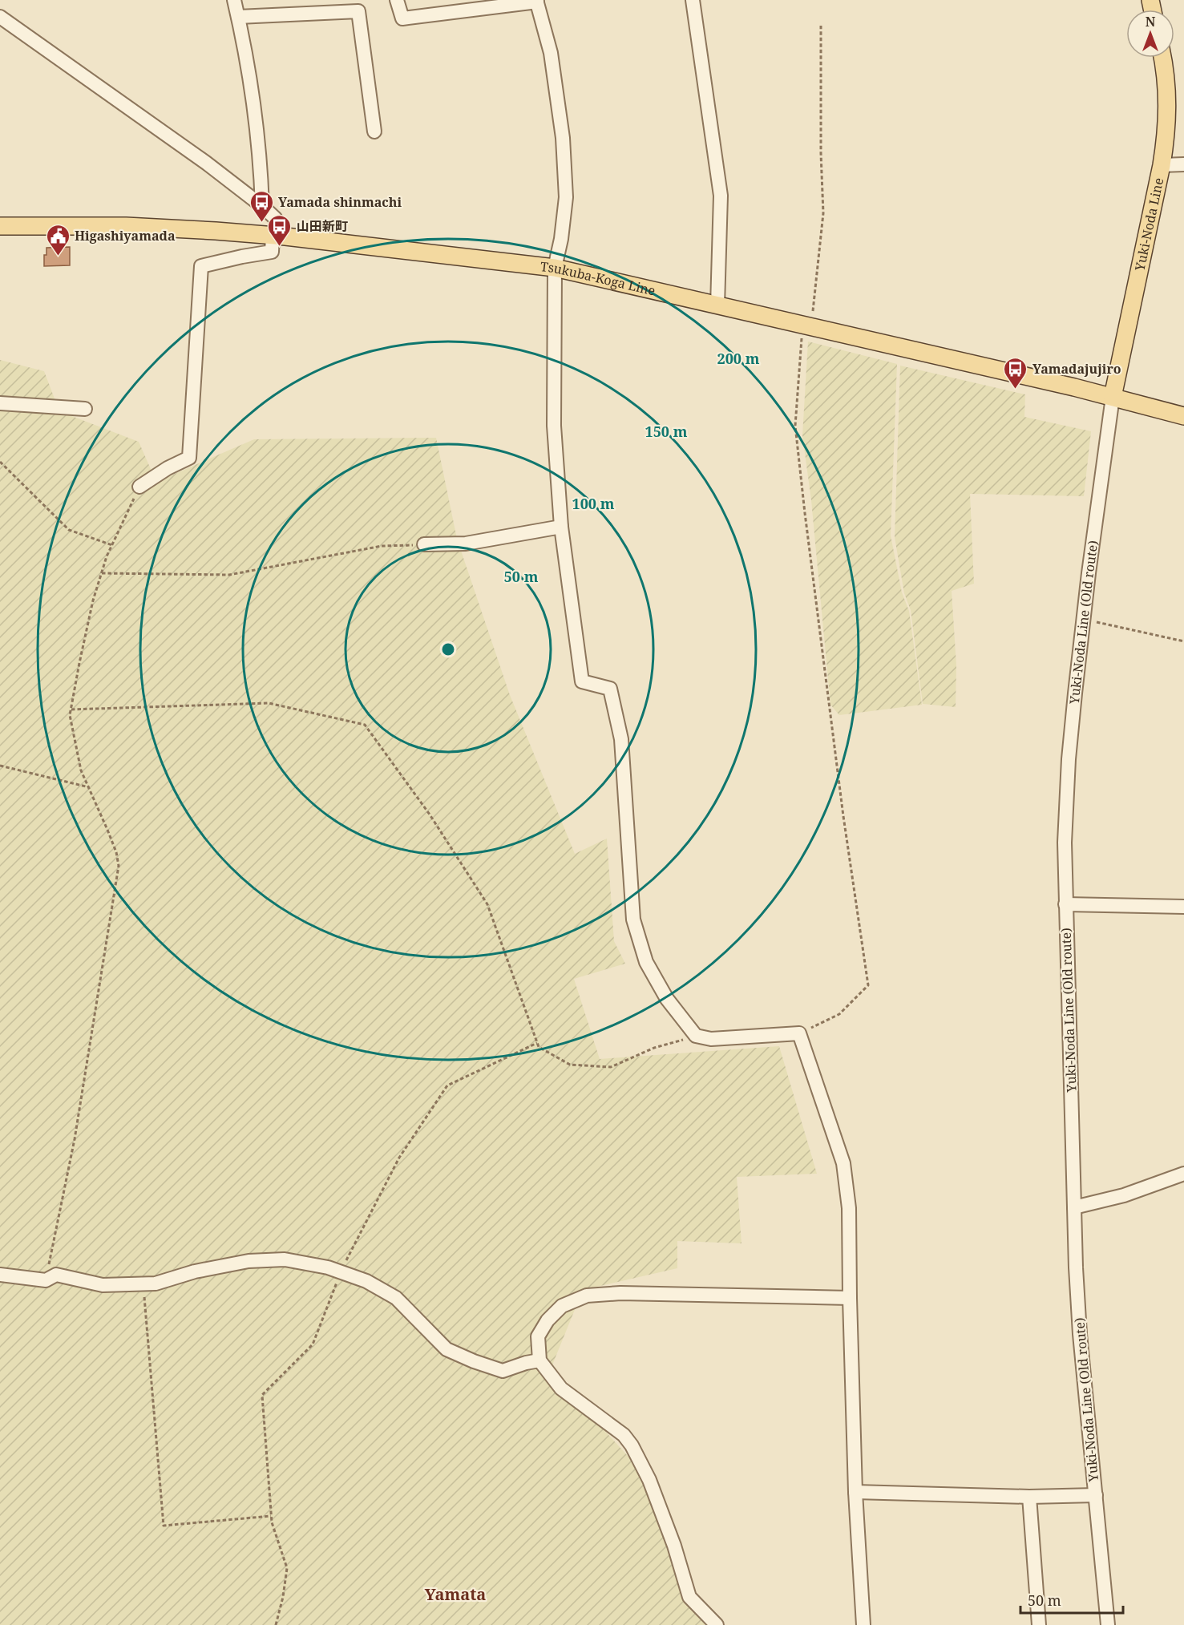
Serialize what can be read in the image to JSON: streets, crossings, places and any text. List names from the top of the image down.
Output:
{
  "streets": {
    "main road": ["Yuki-Noda Line", "Tsukuba-Koga Line"],
    "street": ["Yuki-Noda Line (Old route)"]
  },
  "crossings": [
    ["Yuki-Noda Line", "Tsukuba-Koga Line"],
    ["Yuki-Noda Line", "Yuki-Noda Line (Old route)"],
    ["Tsukuba-Koga Line", "Yuki-Noda Line (Old route)"]
  ],
  "districts": ["Yamata"],
  "places": {
    "bus stop": ["Yamada shinmachi", "山田新町", "Yamadajujiro"],
    "public building": ["Higashiyamada"]
  },
  "scale_bar": "50 m",
  "north": "top",
  "rings": [
    "200 m",
    "150 m",
    "100 m",
    "50 m"
  ]
}
